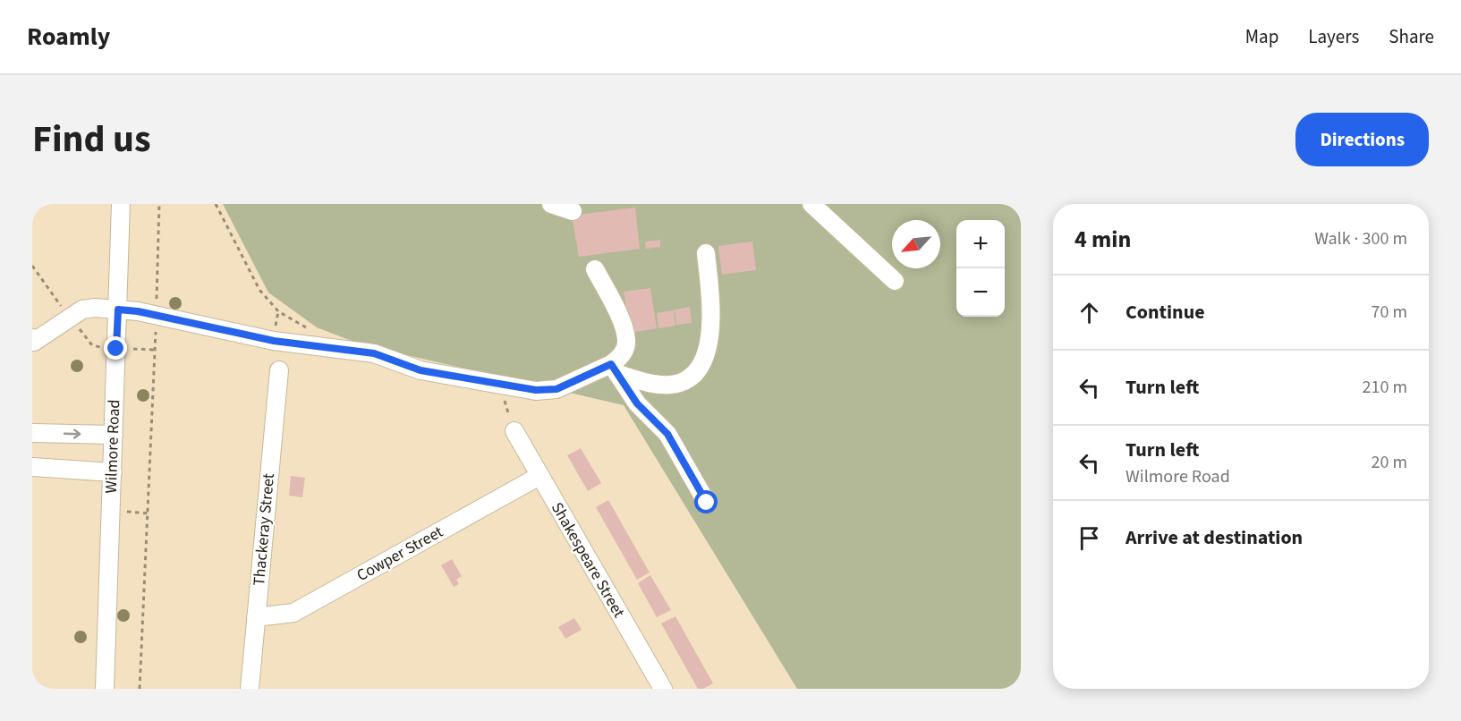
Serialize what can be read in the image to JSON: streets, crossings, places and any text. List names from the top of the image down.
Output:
{
  "streets": {
    "street": [
      "Wilmore Road",
      "Thackeray Street",
      "Cowper Street",
      "Shakespeare Street"
    ]
  },
  "crossings": [
    ["Thackeray Street", "Cowper Street"],
    ["Cowper Street", "Shakespeare Street"]
  ],
  "north": "bottom left",
  "page": {
    "header": "Roamly",
    "nav": ["Map", "Layers", "Share"],
    "title": "Find us",
    "buttons": "Directions",
    "heading": ["4 min", "Walk · 300 m"],
    "map_buttons": ["+", "−"],
    "list": [
      ["Continue", "70 m"],
      ["Turn left", "210 m"],
      ["Turn left", "Wilmore Road", "20 m"],
      "Arrive at destination"
    ]
  }
}
